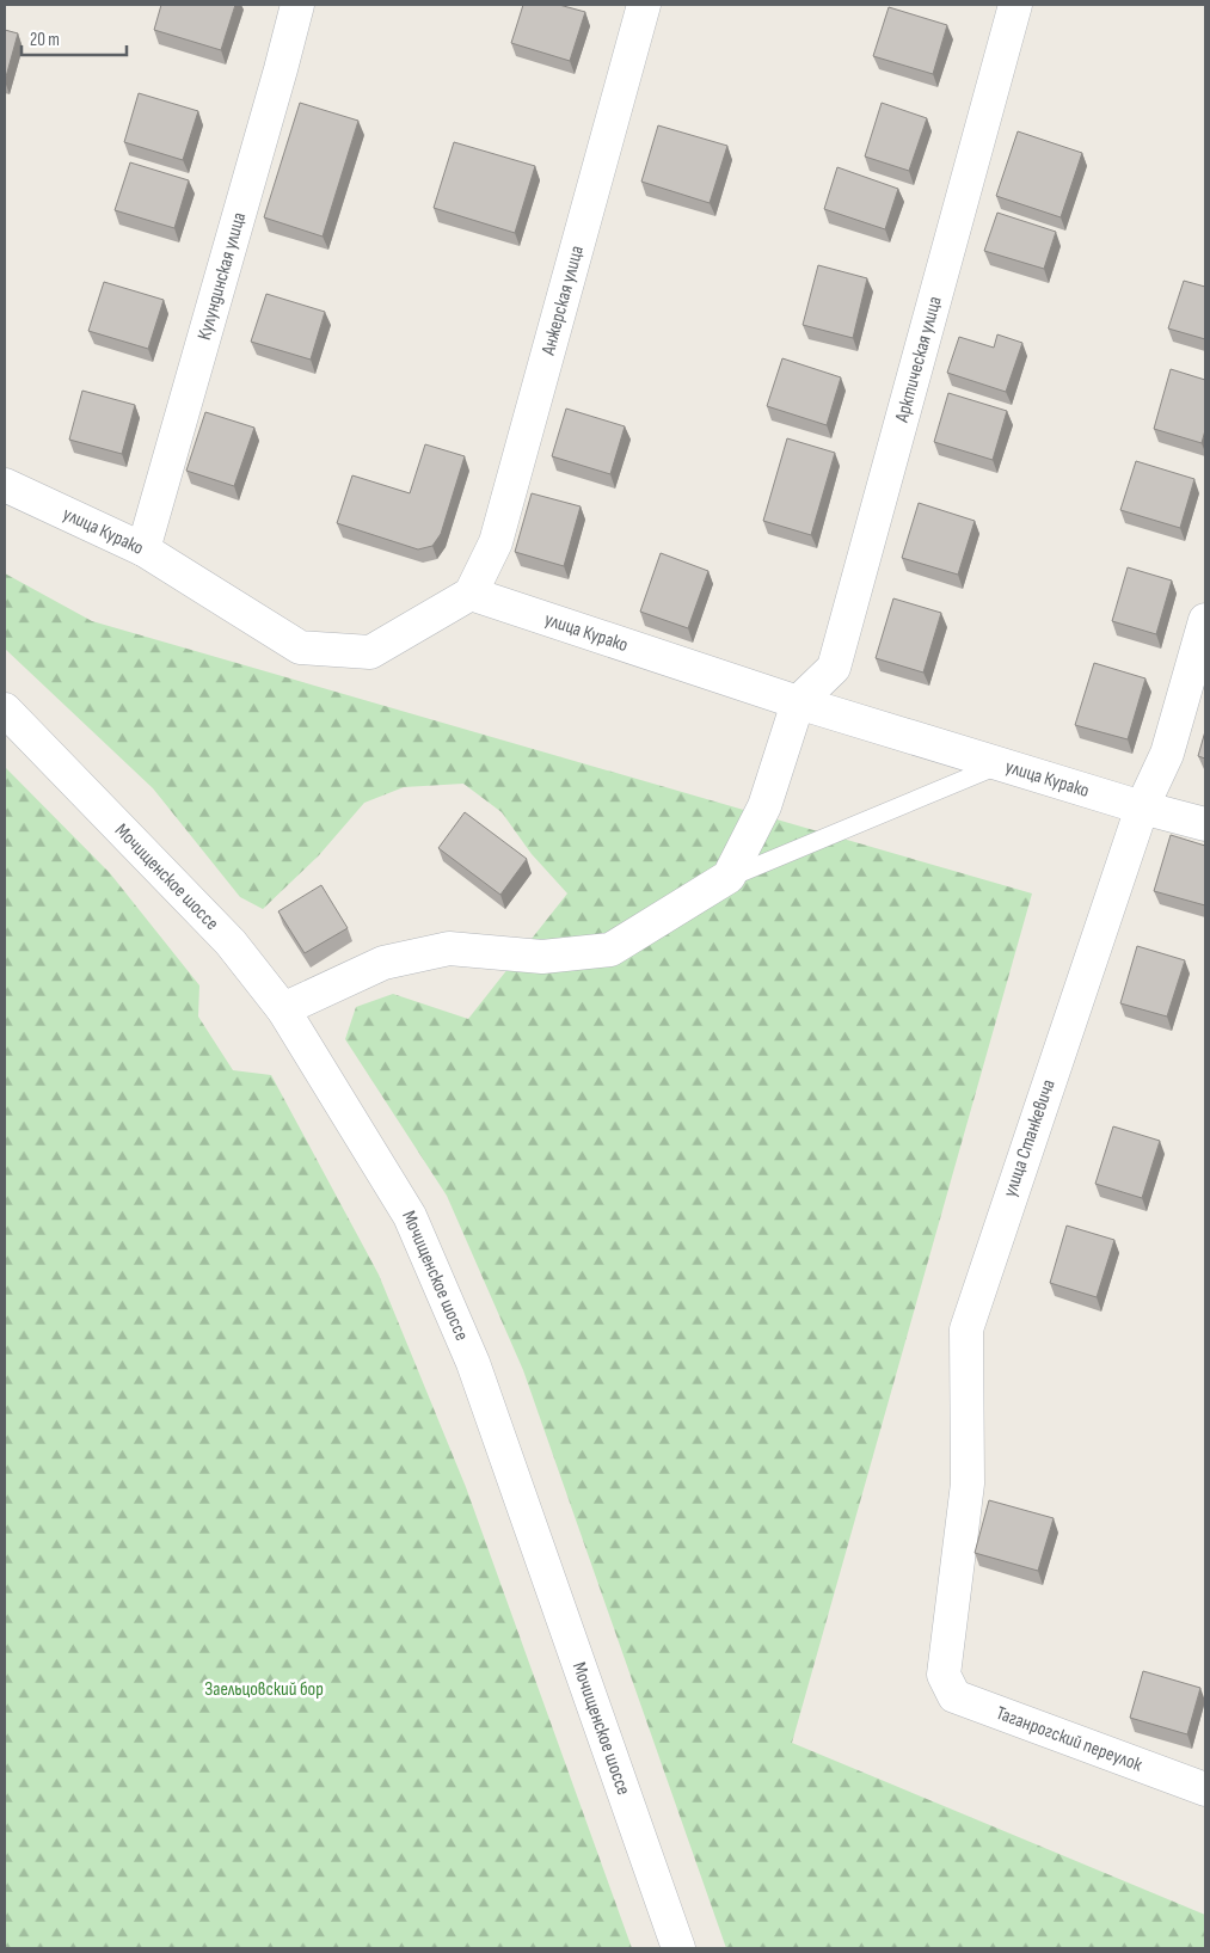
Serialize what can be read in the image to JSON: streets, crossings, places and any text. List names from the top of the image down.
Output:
{
  "streets": {
    "street": [
      "Кулундинская улица",
      "Анжерская улица",
      "Арктическая улица",
      "улица Курако",
      "Мочищенское шоссе",
      "улица Станкевича",
      "Таганрогский переулок"
    ]
  },
  "crossings": [
    ["Кулундинская улица", "улица Курако"],
    ["Анжерская улица", "улица Курако"],
    ["Арктическая улица", "улица Курако"],
    ["улица Курако", "улица Станкевича"],
    ["улица Станкевича", "Таганрогский переулок"]
  ],
  "parks": ["Заельцовский бор"],
  "scale_bar": "20 m"
}
